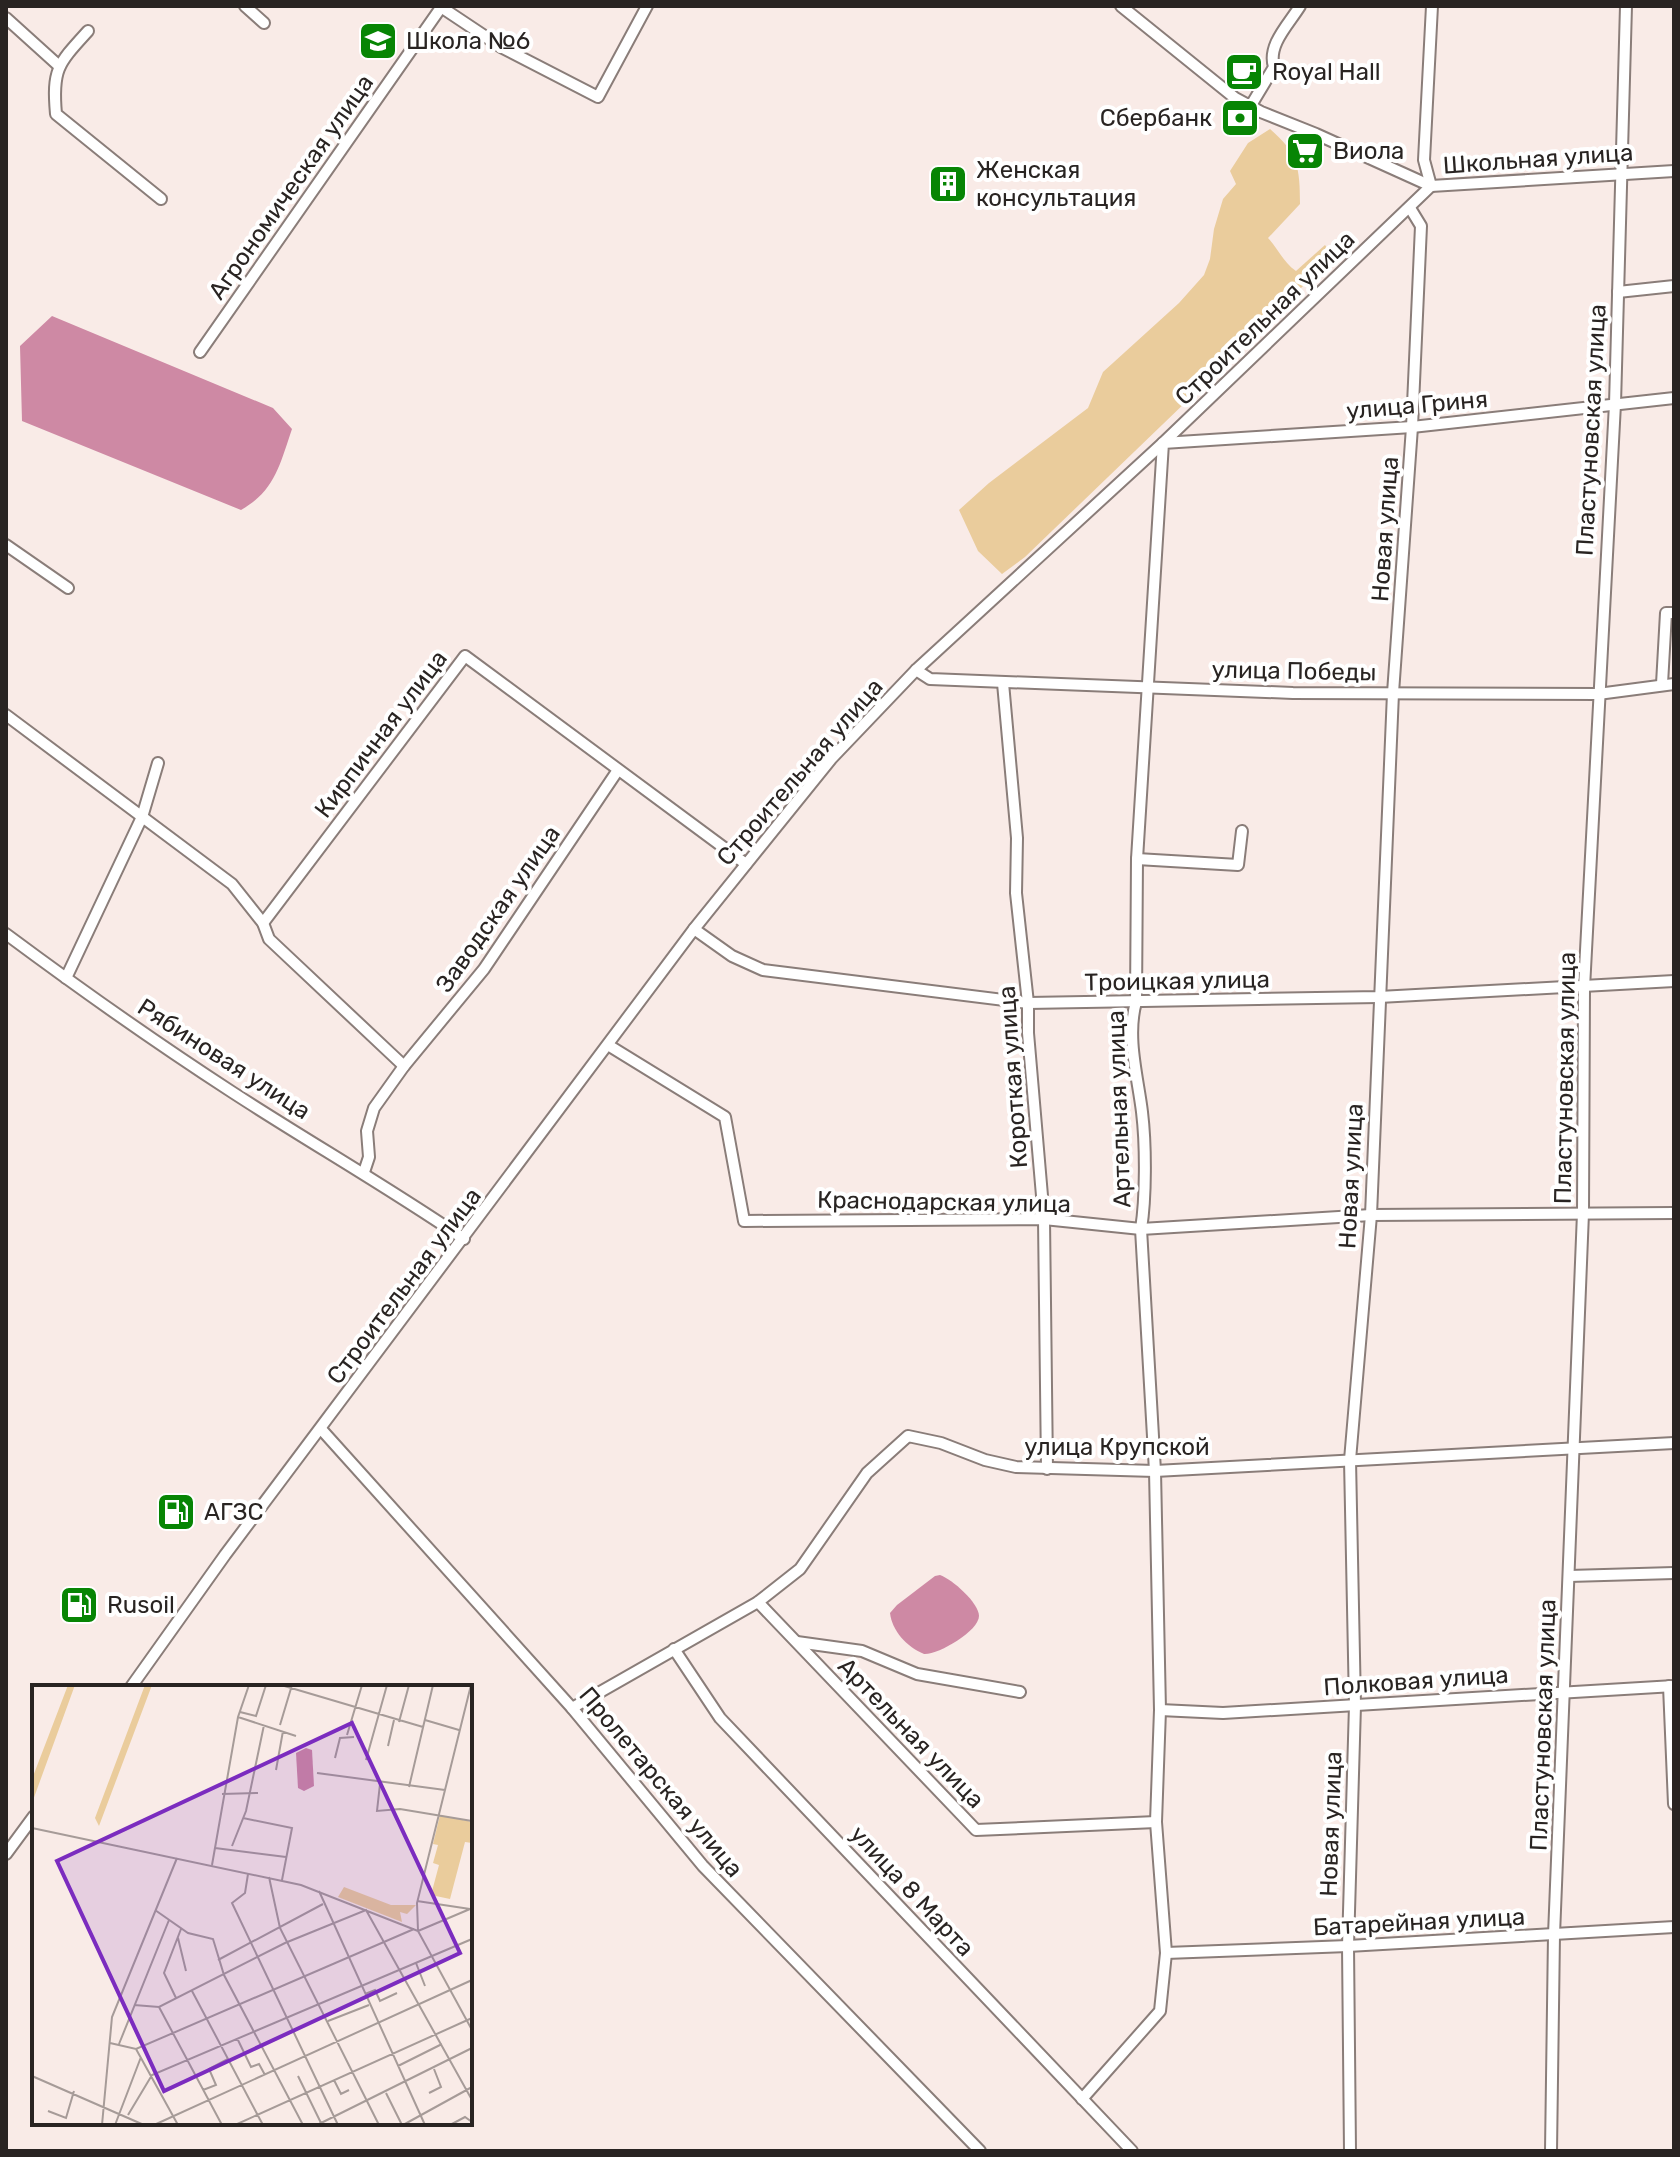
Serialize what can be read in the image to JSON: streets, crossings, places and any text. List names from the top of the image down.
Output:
{
  "streets": {
    "street": [
      "Школьная улица",
      "Агрономическая улица",
      "Строительная улица",
      "улица Гриня",
      "Пластуновская улица",
      "Новая улица",
      "улица Победы",
      "Кирпичная улица",
      "Заводская улица",
      "Троицкая улица",
      "Рябиновая улица",
      "Короткая улица",
      "Артельная улица",
      "Краснодарская улица",
      "улица Крупской",
      "Полковая улица",
      "Пролетарская улица",
      "улица 8 Марта",
      "Батарейная улица"
    ]
  },
  "crossings": [
    ["Школьная улица", "Строительная улица"],
    ["Школьная улица", "Пластуновская улица"],
    ["Строительная улица", "улица Гриня"],
    ["Строительная улица", "Новая улица"],
    ["Строительная улица", "улица Победы"],
    ["Строительная улица", "Кирпичная улица"],
    ["Строительная улица", "Троицкая улица"],
    ["Строительная улица", "Рябиновая улица"],
    ["Строительная улица", "Артельная улица"],
    ["Строительная улица", "Краснодарская улица"],
    ["Строительная улица", "Пролетарская улица"],
    ["улица Гриня", "Пластуновская улица"],
    ["улица Гриня", "Новая улица"],
    ["улица Гриня", "Артельная улица"],
    ["Пластуновская улица", "улица Победы"],
    ["Пластуновская улица", "Троицкая улица"],
    ["Пластуновская улица", "Краснодарская улица"],
    ["Пластуновская улица", "улица Крупской"],
    ["Пластуновская улица", "Полковая улица"],
    ["Пластуновская улица", "Батарейная улица"],
    ["Новая улица", "улица Победы"],
    ["Новая улица", "Троицкая улица"],
    ["Новая улица", "Краснодарская улица"],
    ["Новая улица", "улица Крупской"],
    ["Новая улица", "Полковая улица"],
    ["Новая улица", "Батарейная улица"],
    ["улица Победы", "Короткая улица"],
    ["улица Победы", "Артельная улица"],
    ["Кирпичная улица", "Заводская улица"],
    ["Заводская улица", "Рябиновая улица"],
    ["Троицкая улица", "Короткая улица"],
    ["Троицкая улица", "Артельная улица"],
    ["Короткая улица", "Краснодарская улица"],
    ["Короткая улица", "улица Крупской"],
    ["Артельная улица", "Краснодарская улица"],
    ["Артельная улица", "улица Крупской"],
    ["Артельная улица", "Полковая улица"],
    ["Артельная улица", "улица 8 Марта"],
    ["Артельная улица", "Батарейная улица"],
    ["улица Крупской", "Пролетарская улица"],
    ["улица Крупской", "улица 8 Марта"]
  ],
  "places": {
    "school or university": ["Школа №6"],
    "cafe": ["Royal Hall"],
    "bank": ["Сбербанк"],
    "supermarket": ["Виола"],
    "building": ["Женская консультация"],
    "fuel station": ["АГЗС", "Rusoil"]
  }
}
